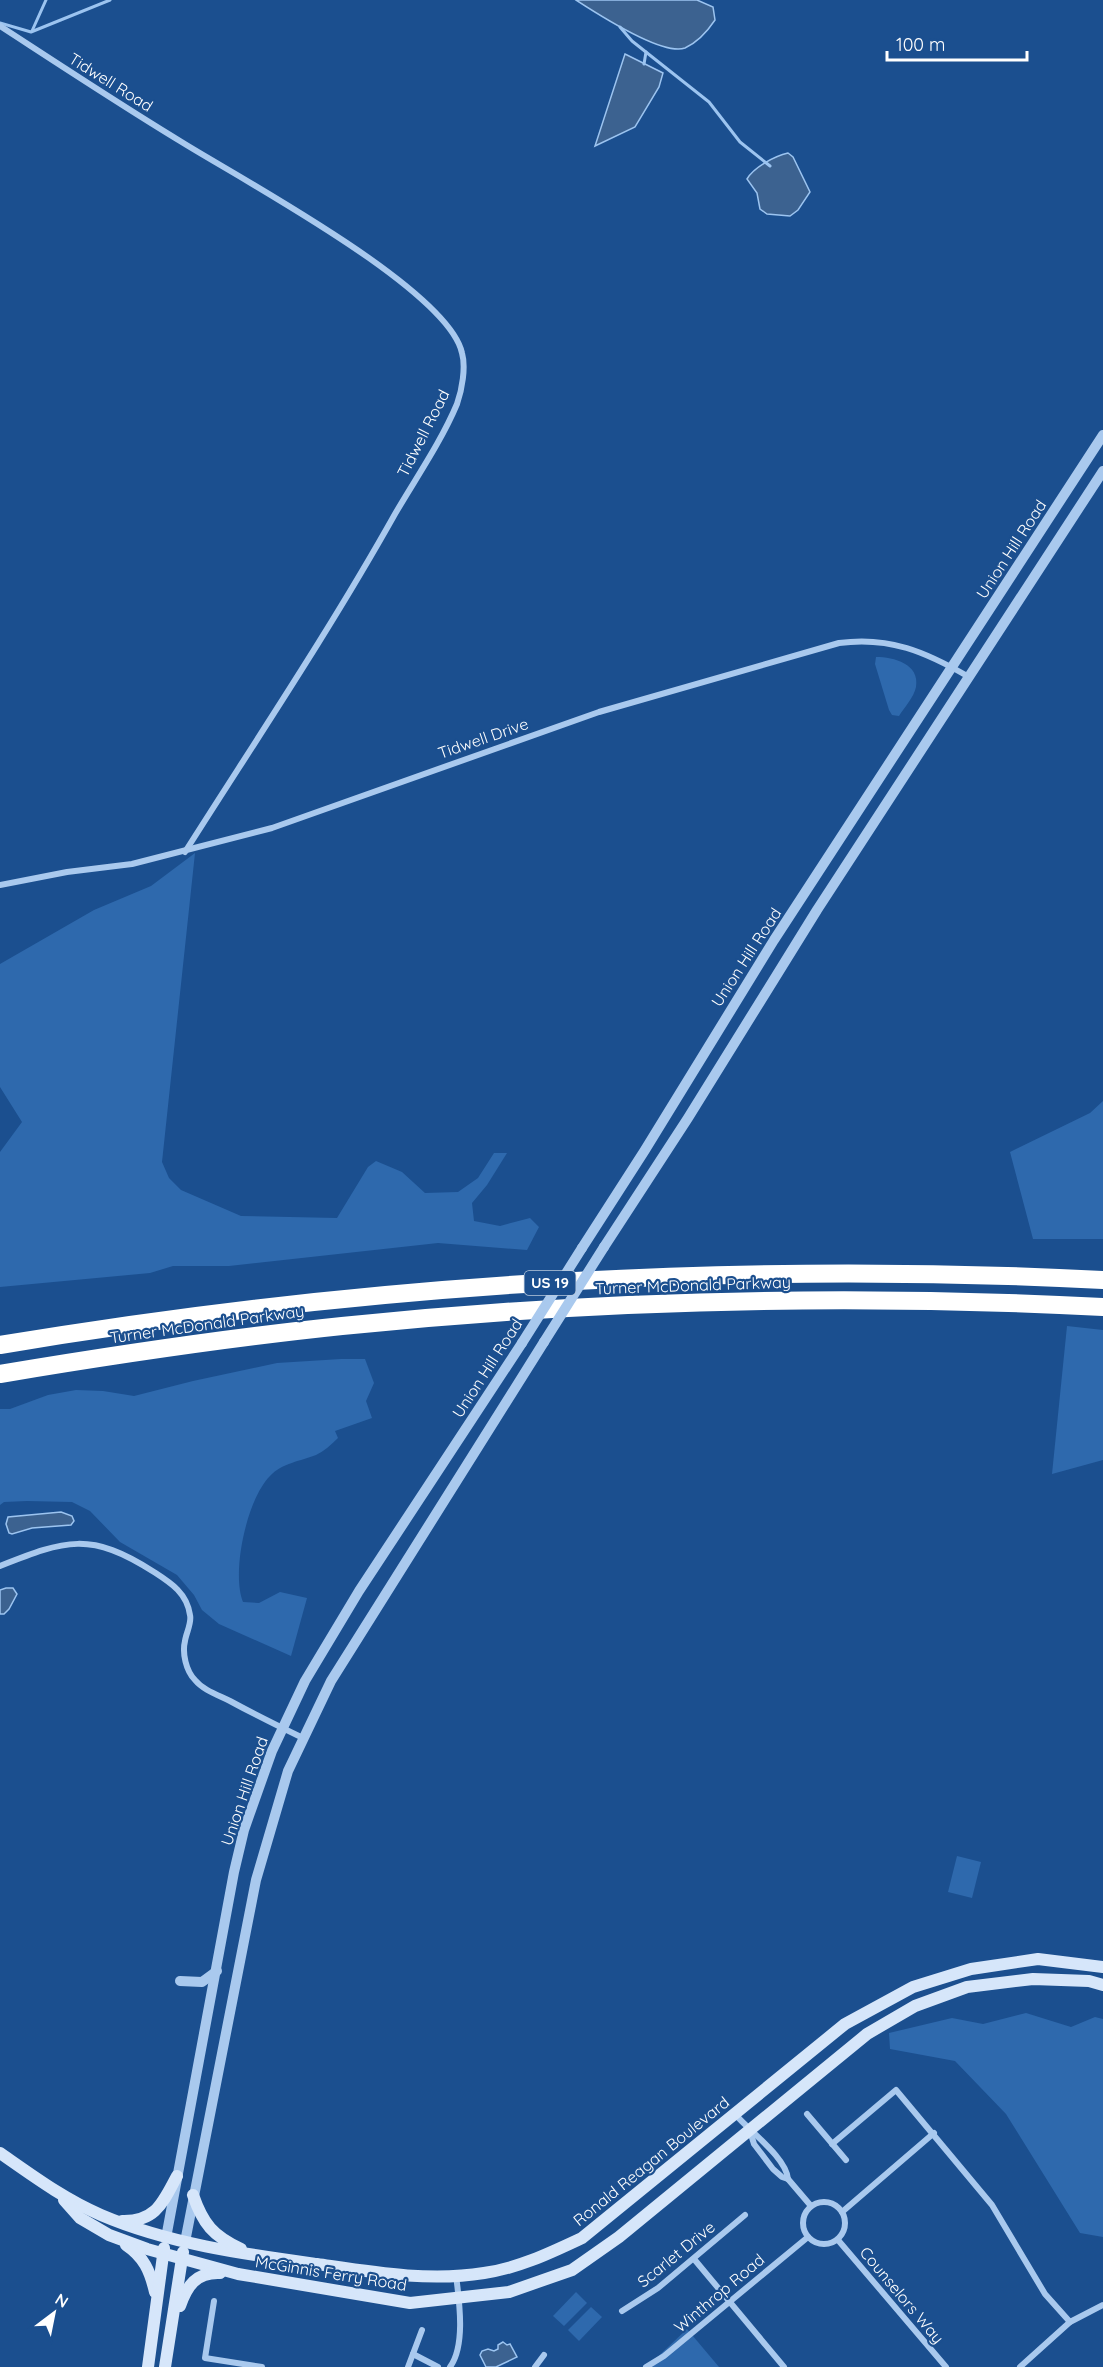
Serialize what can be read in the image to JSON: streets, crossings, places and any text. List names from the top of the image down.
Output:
{
  "streets": {
    "highway": ["US 19", "Turner McDonald Parkway"],
    "main road": ["Ronald Reagan Boulevard", "McGinnis Ferry Road"],
    "street": [
      "Tidwell Road",
      "Union Hill Road",
      "Tidwell Drive",
      "Scarlet Drive",
      "Winthrop Road",
      "Counselors Way"
    ]
  },
  "crossings": [
    ["Tidwell Road", "Tidwell Drive"],
    ["Union Hill Road", "Tidwell Drive"],
    ["Union Hill Road", "Ronald Reagan Boulevard"],
    ["Union Hill Road", "McGinnis Ferry Road"],
    ["Ronald Reagan Boulevard", "McGinnis Ferry Road"],
    ["Winthrop Road", "Counselors Way"]
  ],
  "scale_bar": "100 m",
  "north": "top right"
}
